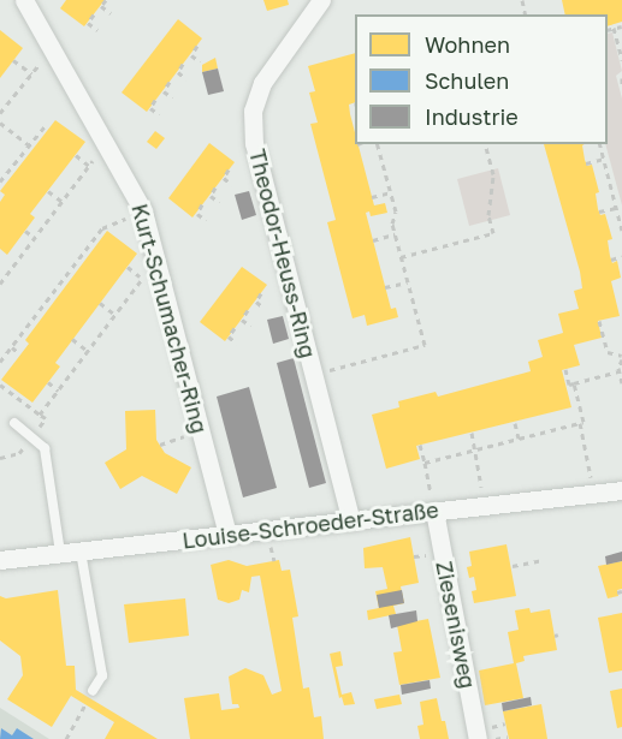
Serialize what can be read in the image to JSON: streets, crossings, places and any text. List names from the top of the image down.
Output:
{
  "streets": {
    "street": [
      "Theodor-Heuss-Ring",
      "Kurt-Schumacher-Ring",
      "Louise-Schroeder-Straße",
      "Ziesenisweg"
    ]
  },
  "crossings": [
    ["Theodor-Heuss-Ring", "Louise-Schroeder-Straße"],
    ["Kurt-Schumacher-Ring", "Louise-Schroeder-Straße"],
    ["Louise-Schroeder-Straße", "Ziesenisweg"]
  ],
  "legend": ["Wohnen", "Schulen", "Industrie"]
}
